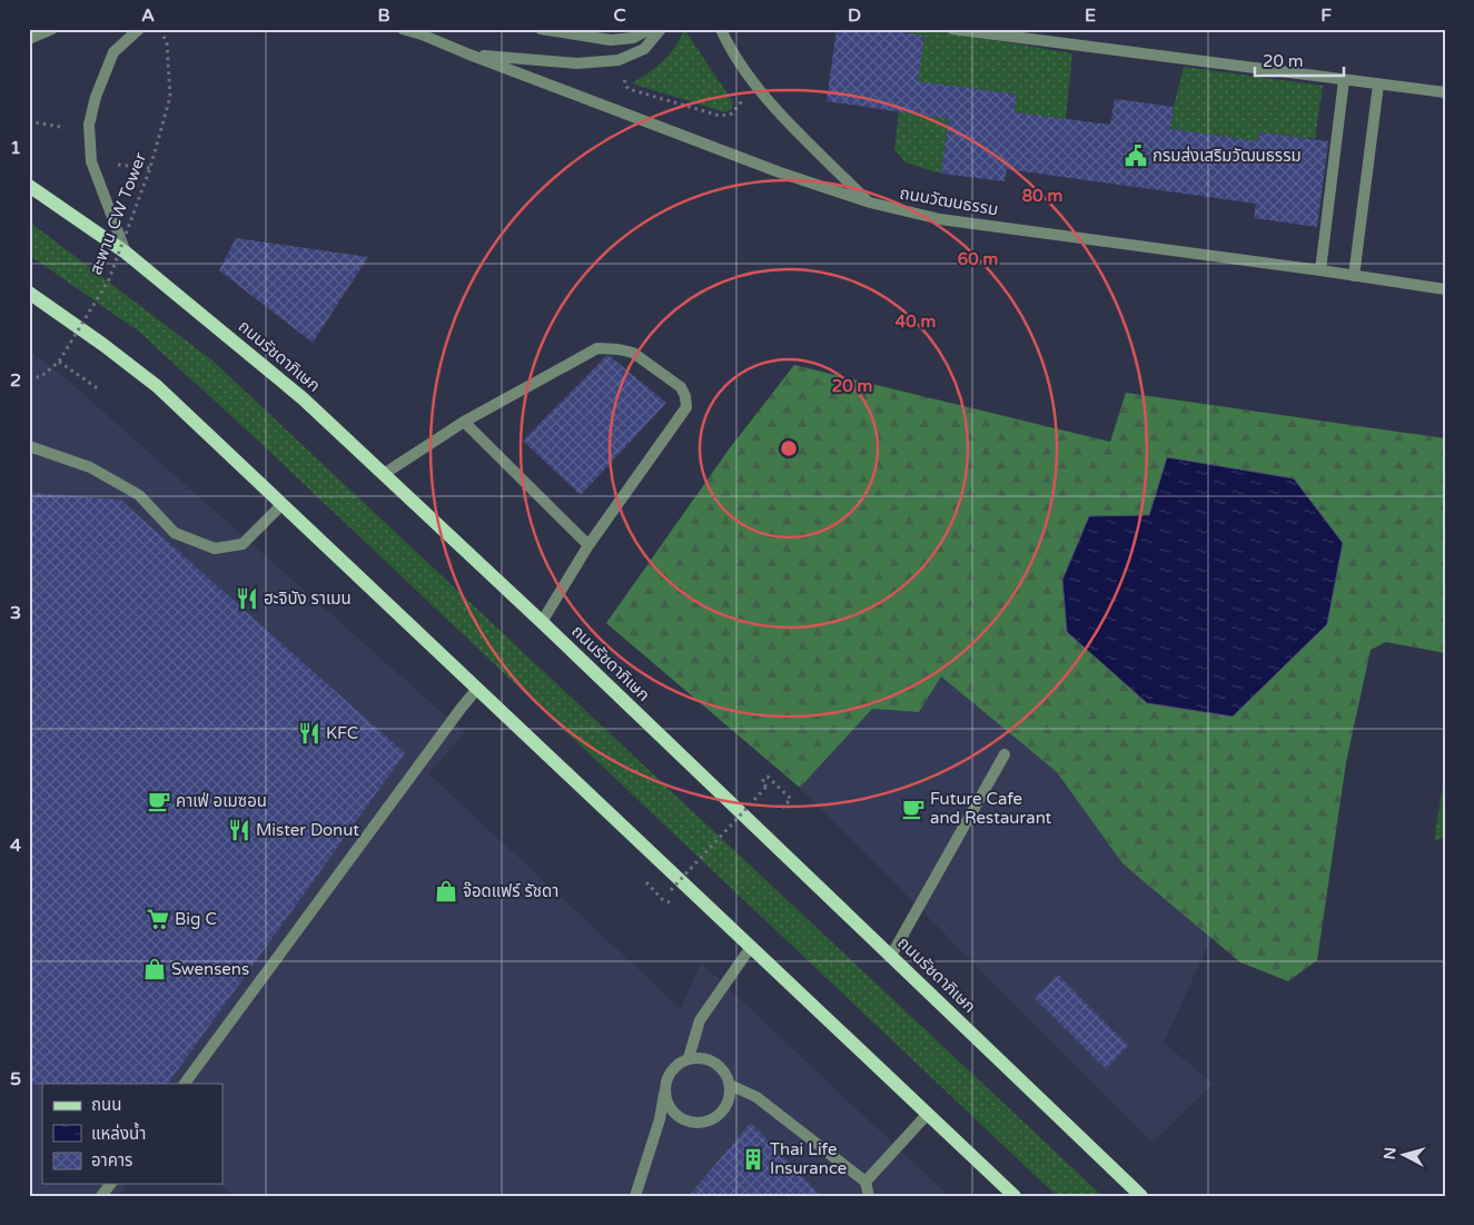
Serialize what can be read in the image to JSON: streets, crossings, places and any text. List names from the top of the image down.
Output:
{
  "streets": {
    "main road": ["ถนนรัชดาภิเษก"],
    "street": ["ถนนวัฒนธรรม"],
    "path": ["สะพาน CW Tower"]
  },
  "places": {
    "public building": ["กรมส่งเสริมวัฒนธรรม"],
    "restaurant": ["ฮะจิบัง ราเมน", "KFC", "Mister Donut"],
    "cafe": ["คาเฟ่ อเมซอน", "Future Cafe and Restaurant"],
    "shop": ["จ๊อดแฟร์ รัชดา", "Swensens"],
    "supermarket": ["Big C"],
    "building": ["Thai Life Insurance"]
  },
  "legend": ["ถนน", "แหล่งน้ำ", "อาคาร"],
  "scale_bar": "20 m",
  "north": "left",
  "grid": {
    "columns": [
      "A",
      "B",
      "C",
      "D",
      "E",
      "F"
    ],
    "rows": [
      "1",
      "2",
      "3",
      "4",
      "5"
    ]
  },
  "rings": [
    "80 m",
    "60 m",
    "40 m",
    "20 m"
  ]
}
